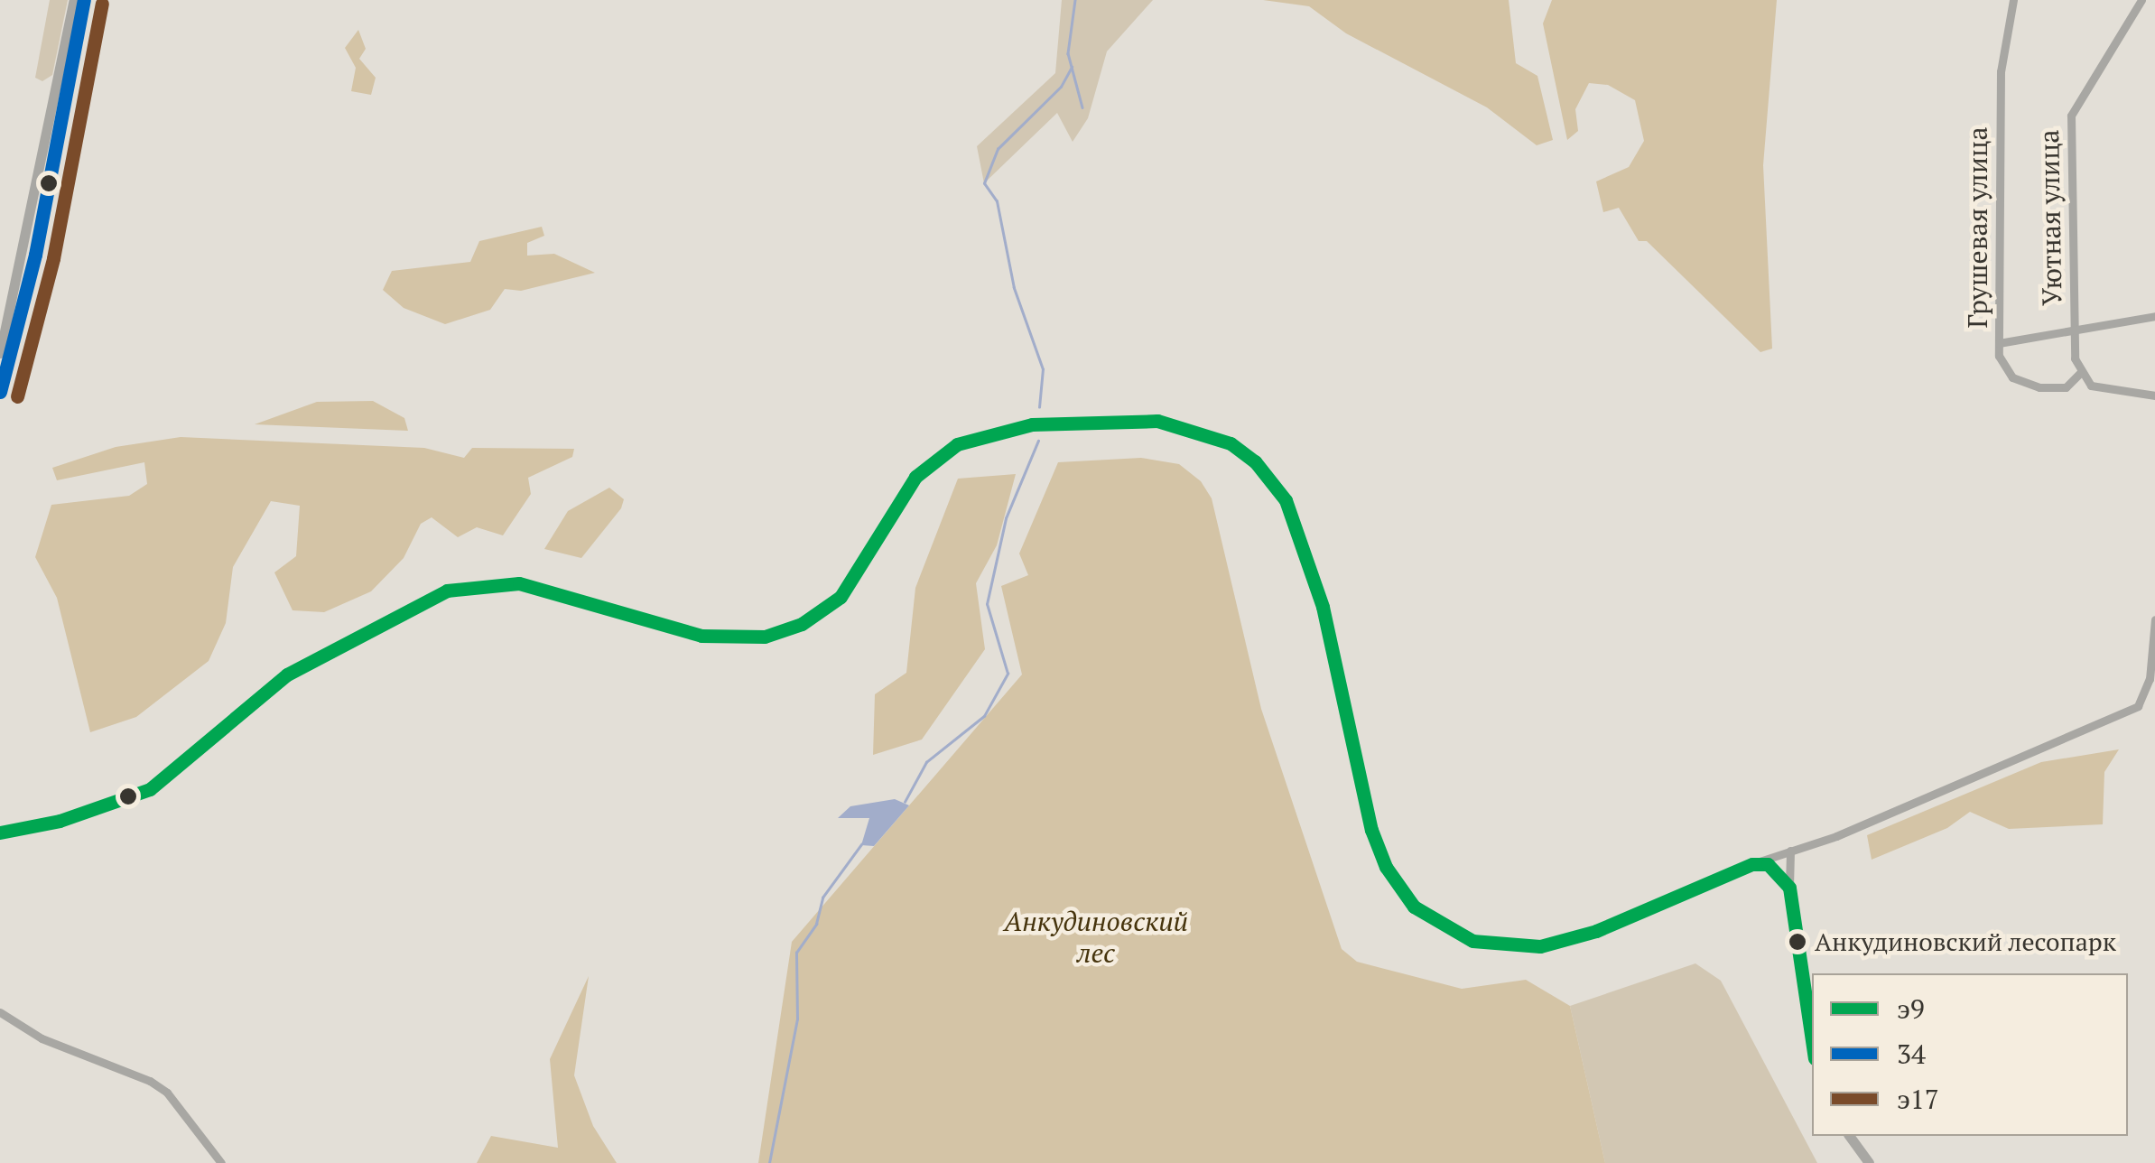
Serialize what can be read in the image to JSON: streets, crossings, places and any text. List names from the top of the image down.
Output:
{
  "streets": {
    "street": ["Уютная улица", "Грушевая улица"]
  },
  "crossings": [
    ["Уютная улица", "Грушевая улица"]
  ],
  "parks": ["Анкудиновский лес"],
  "places": ["Анкудиновский лесопарк"],
  "lines": ["transit line 34", "transit line э17", "transit line э9"],
  "legend": ["э9", "34", "э17"]
}
